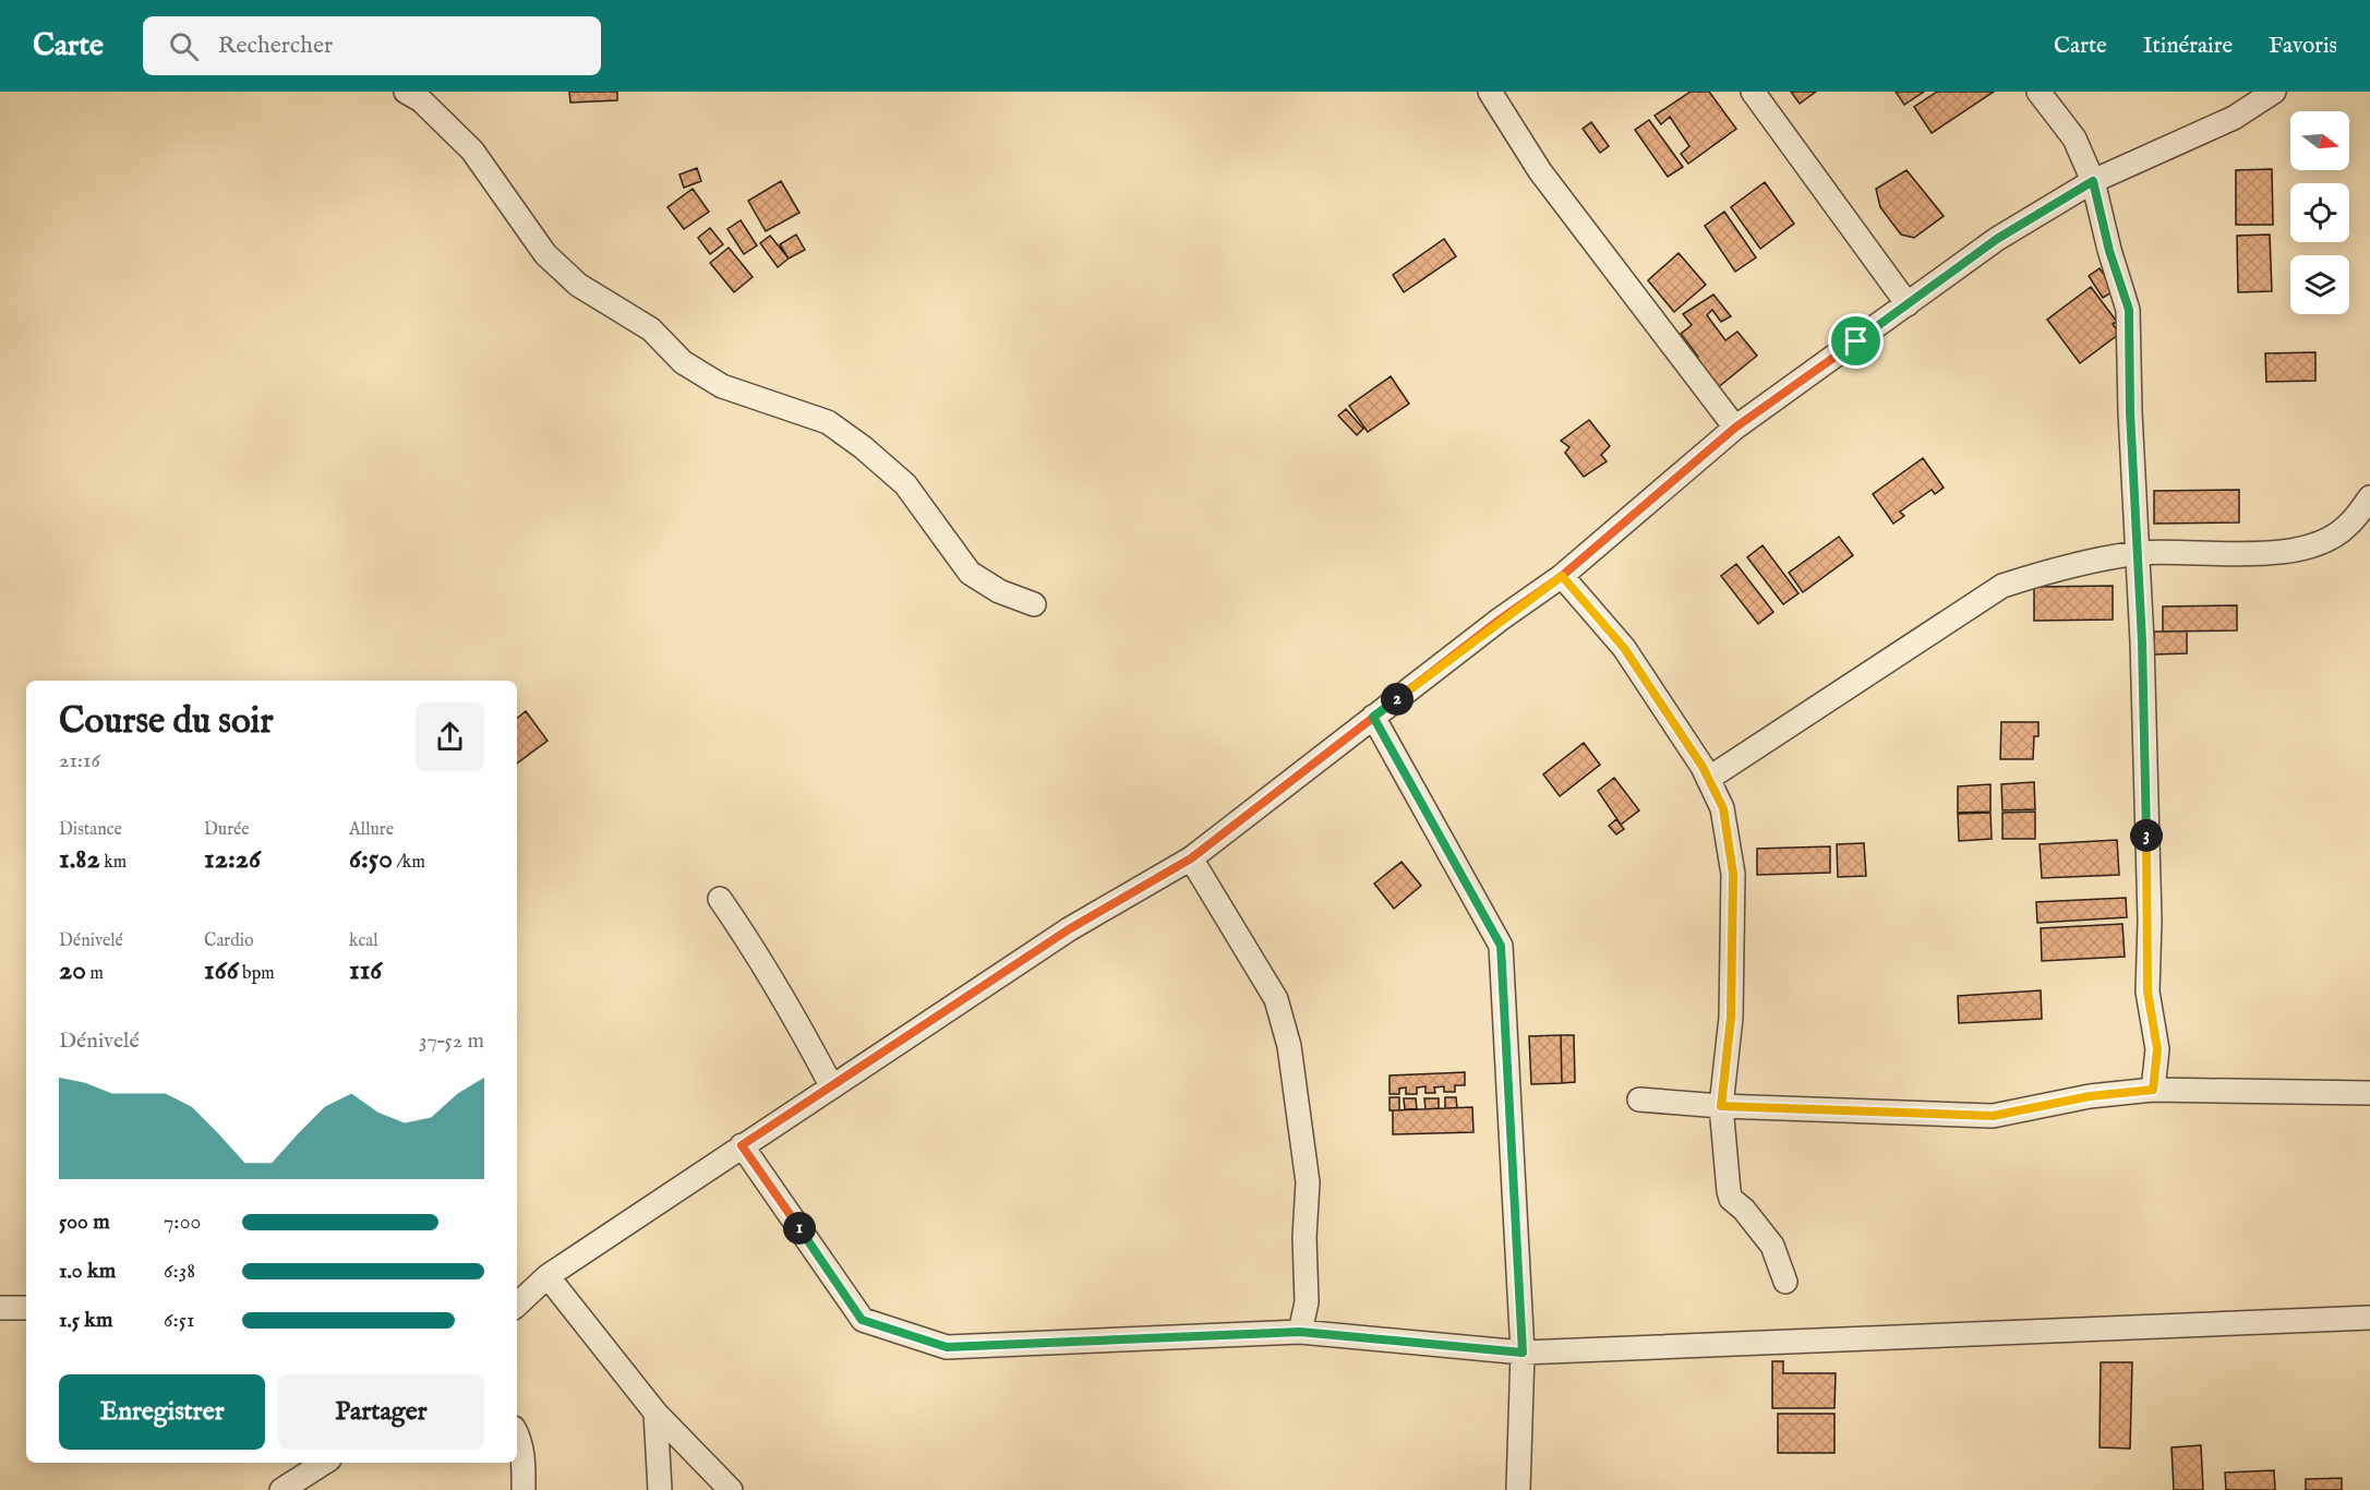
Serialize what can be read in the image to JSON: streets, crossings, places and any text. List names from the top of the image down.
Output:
{
  "north": "right",
  "page": {
    "header": "Carte",
    "search": "Rechercher",
    "nav": ["Carte", "Itinéraire", "Favoris"],
    "heading": ["Course du soir", "21:16"],
    "pins": ["2", "3", "1"],
    "stats": [
      ["Distance", "1.82 km"],
      ["Durée", "12:26"],
      ["Allure", "6:50 /km"],
      ["Dénivelé", "20 m"],
      ["Cardio", "166 bpm"],
      ["kcal", "116"]
    ],
    "chart": ["Dénivelé", "37–52 m"],
    "list": [
      {
        "name": "500 m",
        "note": "7:00"
      },
      {
        "name": "1.0 km",
        "note": "6:38"
      },
      {
        "name": "1.5 km",
        "note": "6:51"
      }
    ],
    "buttons": ["Enregistrer", "Partager"]
  }
}
